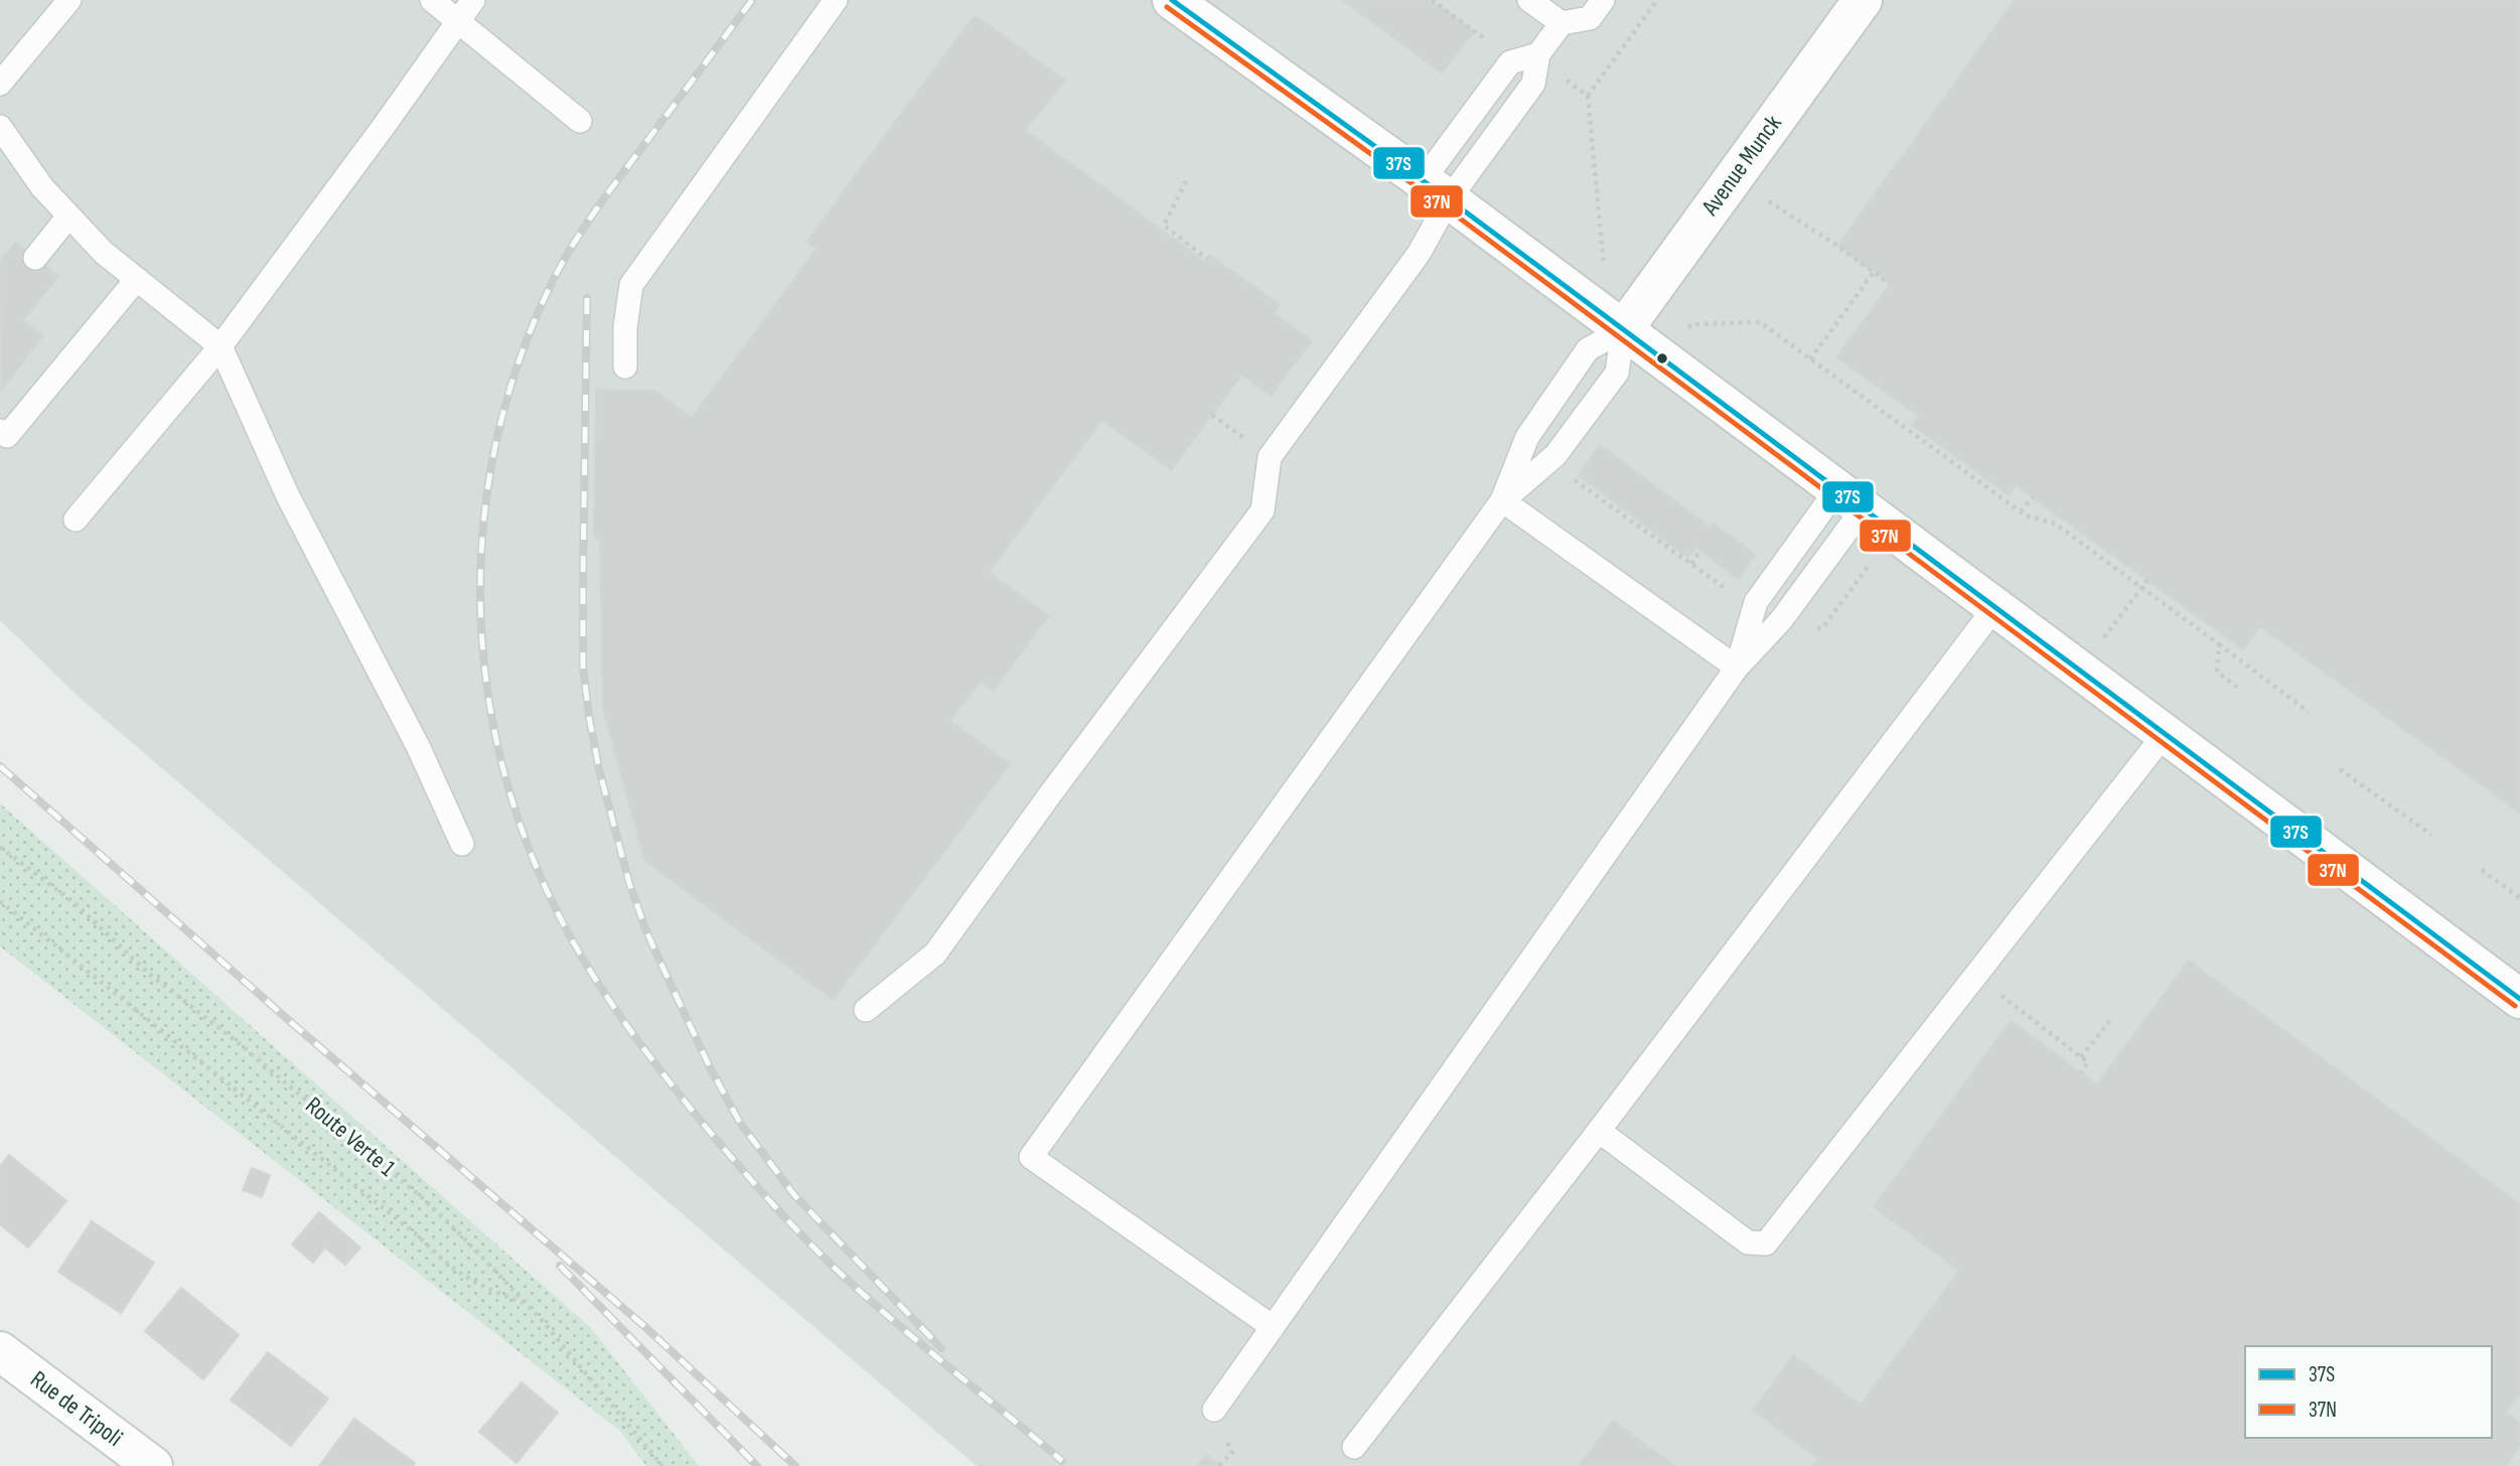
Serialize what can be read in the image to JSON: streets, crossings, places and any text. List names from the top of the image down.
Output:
{
  "streets": {
    "street": ["Avenue Munck", "Rue de Tripoli"],
    "path": ["Route Verte 1"]
  },
  "lines": ["transit line 37S", "transit line 37N"],
  "legend": ["37S", "37N"]
}
